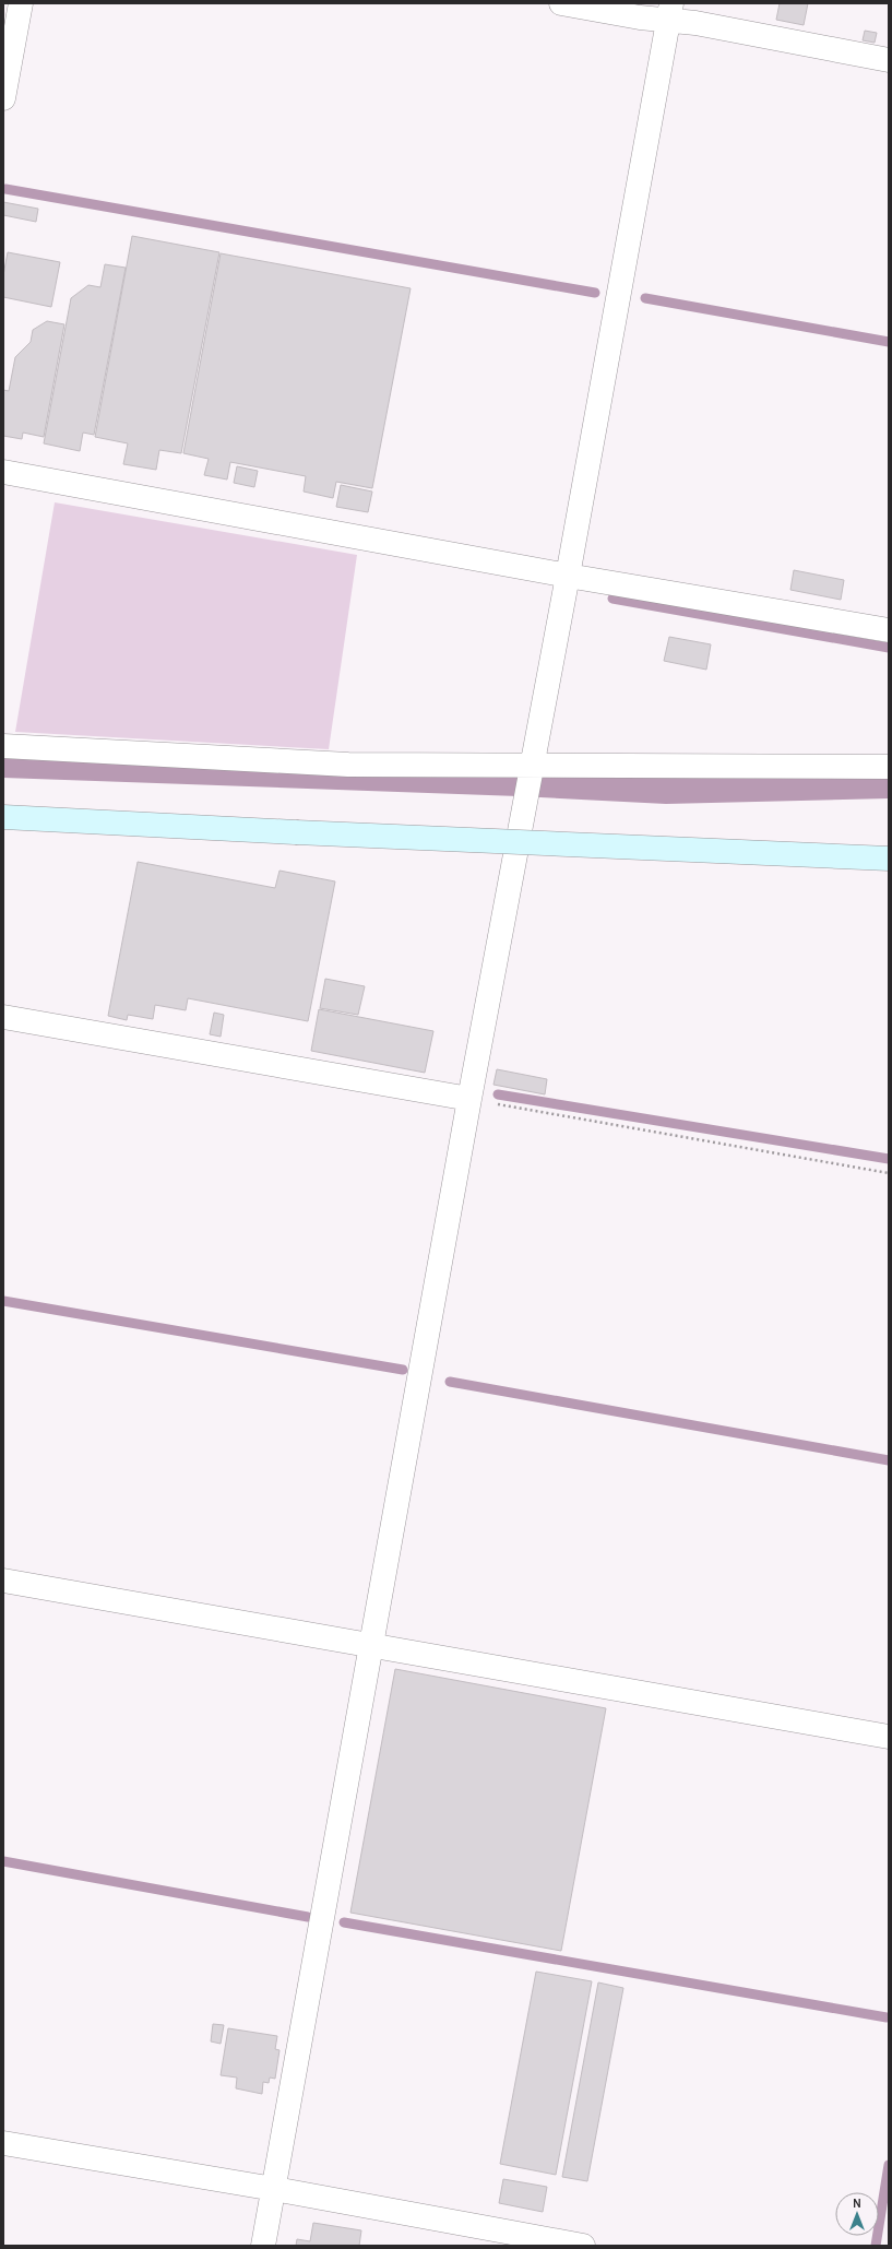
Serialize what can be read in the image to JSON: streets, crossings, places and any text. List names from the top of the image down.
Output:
{
  "north": "top"
}
